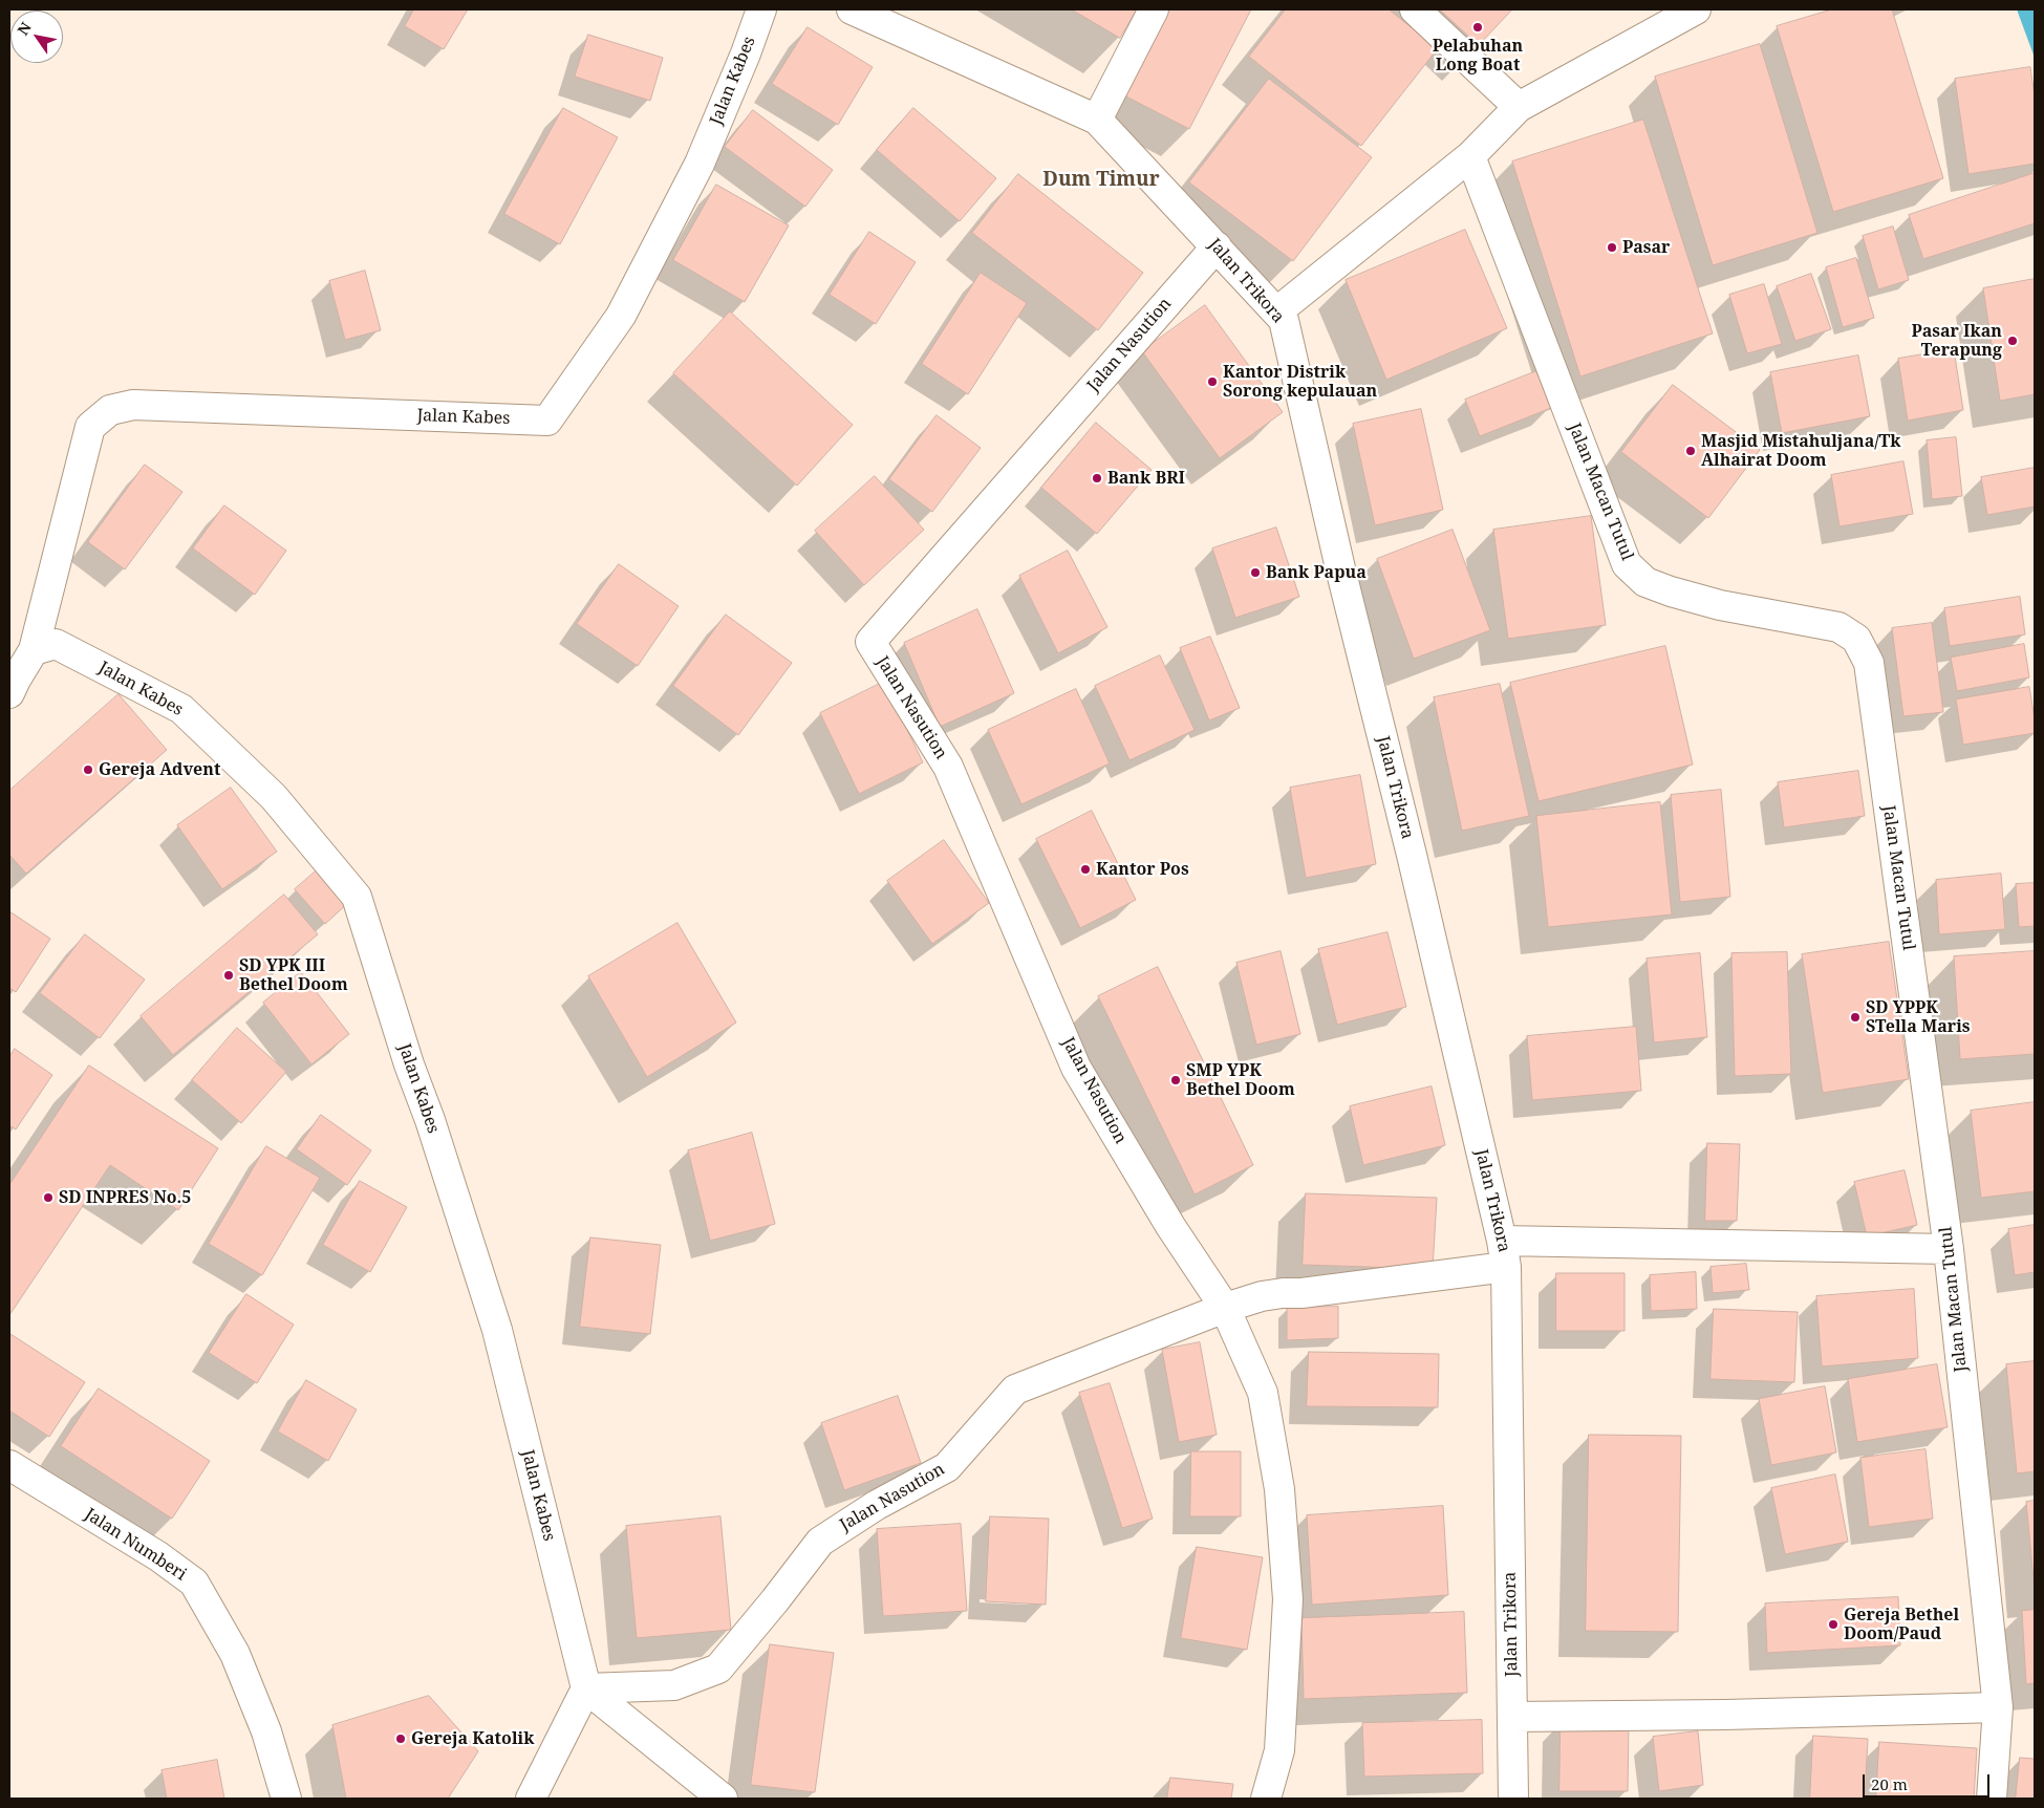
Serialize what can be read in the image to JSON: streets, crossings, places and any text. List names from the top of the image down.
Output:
{
  "streets": {
    "street": [
      "Jalan Kabes",
      "Jalan Trikora",
      "Jalan Nasution",
      "Jalan Macan Tutul",
      "Jalan Numberi"
    ]
  },
  "crossings": [
    ["Jalan Kabes", "Jalan Nasution"],
    ["Jalan Trikora", "Jalan Nasution"]
  ],
  "districts": ["Dum Timur"],
  "places": [
    "Pelabuhan Long Boat",
    "Pasar",
    "Pasar Ikan Terapung",
    "Kantor Distrik Sorong kepulauan",
    "Masjid Mistahuljana/Tk Alhairat Doom",
    "Bank BRI",
    "Bank Papua",
    "Gereja Advent",
    "Kantor Pos",
    "SD YPK III Bethel Doom",
    "SD YPPK STella Maris",
    "SMP YPK Bethel Doom",
    "SD INPRES No.5",
    "Gereja Bethel Doom/Paud",
    "Gereja Katolik"
  ],
  "scale_bar": "20 m",
  "north": "top left"
}
